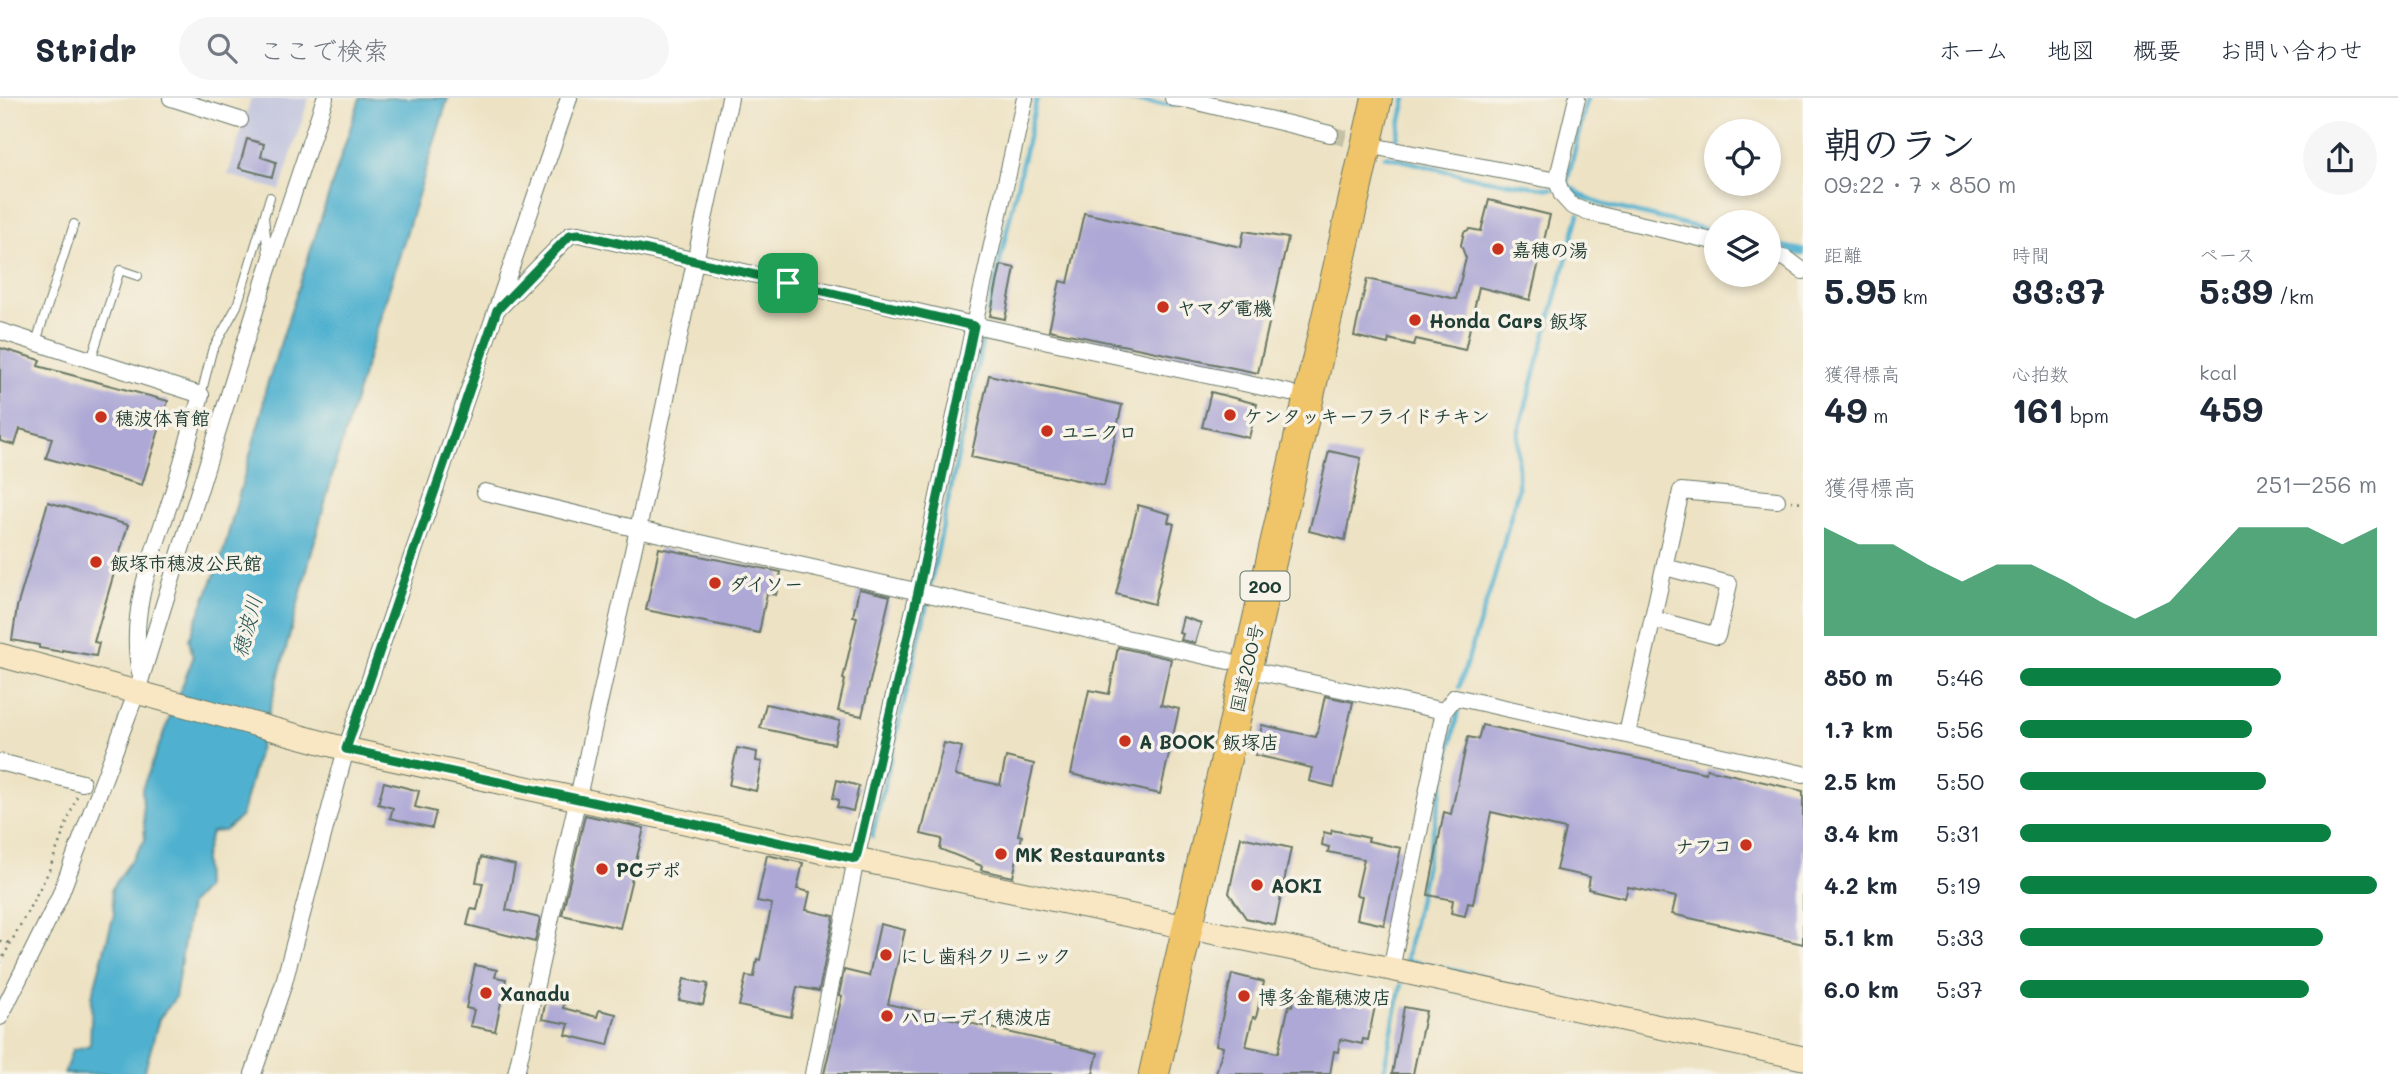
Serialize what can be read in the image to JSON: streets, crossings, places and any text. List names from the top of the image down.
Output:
{
  "streets": {
    "highway": ["200", "国道200号"]
  },
  "water": ["穂波川"],
  "places": [
    "嘉穂の湯",
    "ヤマダ電機",
    "Honda Cars 飯塚",
    "ケンタッキーフライドチキン",
    "穂波体育館",
    "ユニクロ",
    "飯塚市穂波公民館",
    "ダイソー",
    "A BOOK 飯塚店",
    "ナフコ",
    "MK Restaurants",
    "PCデポ",
    "AOKI",
    "にし歯科クリニック",
    "Xanadu",
    "博多金龍穂波店",
    "ハローデイ穂波店"
  ],
  "page": {
    "header": "Stridr",
    "search": "ここで検索",
    "nav": [
      "ホーム",
      "地図",
      "概要",
      "お問い合わせ"
    ],
    "heading": ["朝のラン", "09:22 · 7 × 850 m"],
    "stats": [
      ["距離", "5.95 km"],
      ["時間", "33:37"],
      ["ペース", "5:39 /km"],
      ["獲得標高", "49 m"],
      ["心拍数", "161 bpm"],
      ["kcal", "459"]
    ],
    "chart": ["獲得標高", "251–256 m"],
    "list": [
      {
        "name": "850 m",
        "note": "5:46"
      },
      {
        "name": "1.7 km",
        "note": "5:56"
      },
      {
        "name": "2.5 km",
        "note": "5:50"
      },
      {
        "name": "3.4 km",
        "note": "5:31"
      },
      {
        "name": "4.2 km",
        "note": "5:19"
      },
      {
        "name": "5.1 km",
        "note": "5:33"
      },
      {
        "name": "6.0 km",
        "note": "5:37"
      }
    ]
  }
}
